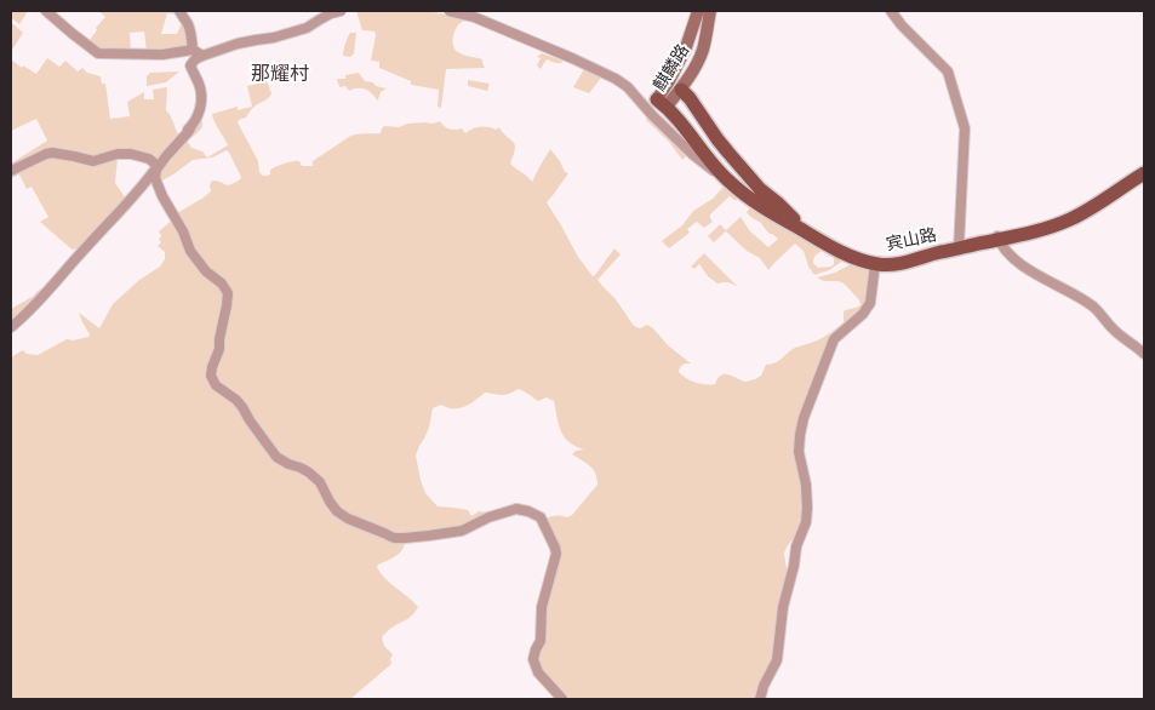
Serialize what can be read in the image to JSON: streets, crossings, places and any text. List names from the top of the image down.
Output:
{
  "streets": {
    "main road": ["麒麟路", "宾山路"]
  },
  "crossings": [
    ["麒麟路", "宾山路"]
  ],
  "districts": ["那耀村"]
}
